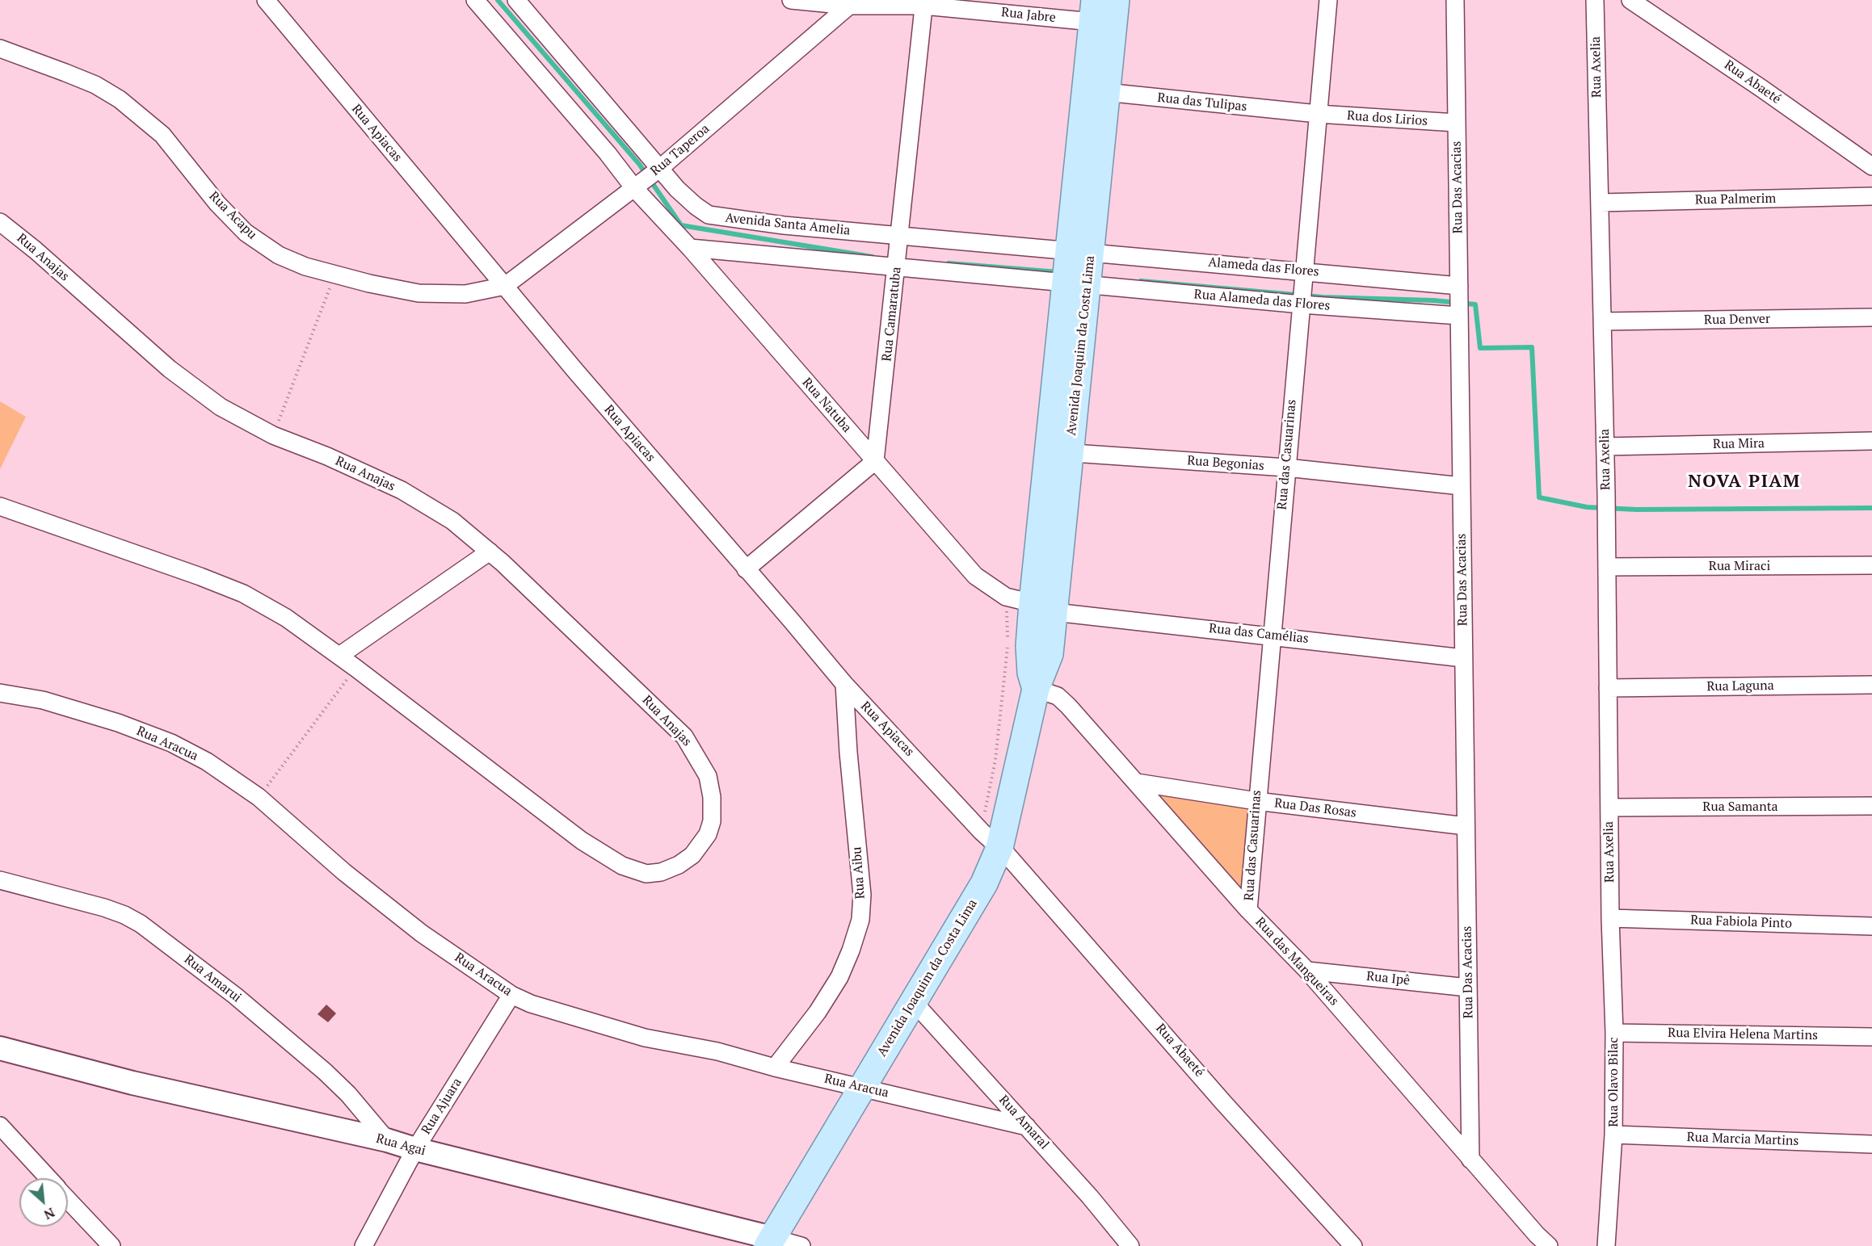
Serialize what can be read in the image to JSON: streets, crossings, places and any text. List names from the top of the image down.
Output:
{
  "streets": {
    "main road": ["Avenida Joaquim da Costa Lima"],
    "street": [
      "Rua Jabre",
      "Rua Axelia",
      "Rua Abaeté",
      "Rua das Tulipas",
      "Rua dos Lirios",
      "Rua Apiacas",
      "Rua Taperoa",
      "Rua Das Acacias",
      "Rua Palmerim",
      "Rua Acapu",
      "Avenida Santa Amelia",
      "Rua Anajas",
      "Alameda das Flores",
      "Rua Alameda das Flores",
      "Rua Camaratuba",
      "Rua Denver",
      "Rua Natuba",
      "Rua Mira",
      "Rua das Casuarinas",
      "Rua Begonias",
      "Rua Miraci",
      "Rua das Camélias",
      "Rua Laguna",
      "Rua Aracua",
      "Rua Samanta",
      "Rua Das Rosas",
      "Rua Aibu",
      "Rua Fabiola Pinto",
      "Rua das Mangueiras",
      "Rua Amarui",
      "Rua Ipê",
      "Rua Elvira Helena Martins",
      "Rua Olavo Bilac",
      "Rua Ajuara",
      "Rua Amaral",
      "Rua Marcia Martins",
      "Rua Agai"
    ]
  },
  "crossings": [
    ["Rua Jabre", "Rua Taperoa"],
    ["Rua Jabre", "Rua Camaratuba"],
    ["Rua Jabre", "Avenida Joaquim da Costa Lima"],
    ["Rua Axelia", "Rua Palmerim"],
    ["Rua Axelia", "Rua Denver"],
    ["Rua Axelia", "Rua Mira"],
    ["Rua Axelia", "Rua Miraci"],
    ["Rua Axelia", "Rua Laguna"],
    ["Rua Axelia", "Rua Samanta"],
    ["Rua Axelia", "Rua Fabiola Pinto"],
    ["Rua Axelia", "Rua Olavo Bilac"],
    ["Rua Abaeté", "Rua Apiacas"],
    ["Rua Abaeté", "Avenida Joaquim da Costa Lima"],
    ["Rua das Tulipas", "Rua dos Lirios"],
    ["Rua das Tulipas", "Avenida Joaquim da Costa Lima"],
    ["Rua das Tulipas", "Rua das Casuarinas"],
    ["Rua dos Lirios", "Rua Das Acacias"],
    ["Rua dos Lirios", "Rua das Casuarinas"],
    ["Rua Apiacas", "Rua Taperoa"],
    ["Rua Apiacas", "Rua Acapu"],
    ["Rua Apiacas", "Avenida Joaquim da Costa Lima"],
    ["Rua Apiacas", "Rua Aibu"],
    ["Rua Taperoa", "Rua Acapu"],
    ["Rua Taperoa", "Avenida Santa Amelia"],
    ["Rua Taperoa", "Rua Natuba"],
    ["Rua Das Acacias", "Alameda das Flores"],
    ["Rua Das Acacias", "Rua Alameda das Flores"],
    ["Rua Das Acacias", "Rua Begonias"],
    ["Rua Das Acacias", "Rua das Camélias"],
    ["Rua Das Acacias", "Rua Das Rosas"],
    ["Rua Das Acacias", "Rua das Mangueiras"],
    ["Rua Das Acacias", "Rua Ipê"],
    ["Avenida Santa Amelia", "Alameda das Flores"],
    ["Avenida Santa Amelia", "Rua Camaratuba"],
    ["Avenida Santa Amelia", "Avenida Joaquim da Costa Lima"],
    ["Alameda das Flores", "Avenida Joaquim da Costa Lima"],
    ["Alameda das Flores", "Rua das Casuarinas"],
    ["Rua Alameda das Flores", "Avenida Joaquim da Costa Lima"],
    ["Rua Alameda das Flores", "Rua das Casuarinas"],
    ["Rua Camaratuba", "Rua Natuba"],
    ["Avenida Joaquim da Costa Lima", "Rua Natuba"],
    ["Avenida Joaquim da Costa Lima", "Rua Begonias"],
    ["Avenida Joaquim da Costa Lima", "Rua das Camélias"],
    ["Avenida Joaquim da Costa Lima", "Rua Aracua"],
    ["Avenida Joaquim da Costa Lima", "Rua das Mangueiras"],
    ["Avenida Joaquim da Costa Lima", "Rua Amaral"],
    ["Avenida Joaquim da Costa Lima", "Rua Agai"],
    ["Rua Natuba", "Rua das Camélias"],
    ["Rua das Casuarinas", "Rua Begonias"],
    ["Rua das Casuarinas", "Rua das Camélias"],
    ["Rua das Casuarinas", "Rua Das Rosas"],
    ["Rua das Casuarinas", "Rua das Mangueiras"],
    ["Rua Aracua", "Rua Aibu"],
    ["Rua Aracua", "Rua Ajuara"],
    ["Rua Aracua", "Rua Amaral"],
    ["Rua Das Rosas", "Rua das Mangueiras"],
    ["Rua Fabiola Pinto", "Rua Olavo Bilac"],
    ["Rua das Mangueiras", "Rua Ipê"],
    ["Rua Amarui", "Rua Agai"],
    ["Rua Elvira Helena Martins", "Rua Olavo Bilac"],
    ["Rua Olavo Bilac", "Rua Marcia Martins"],
    ["Rua Ajuara", "Rua Agai"]
  ],
  "districts": ["NOVA PIAM"],
  "north": "bottom right"
}
